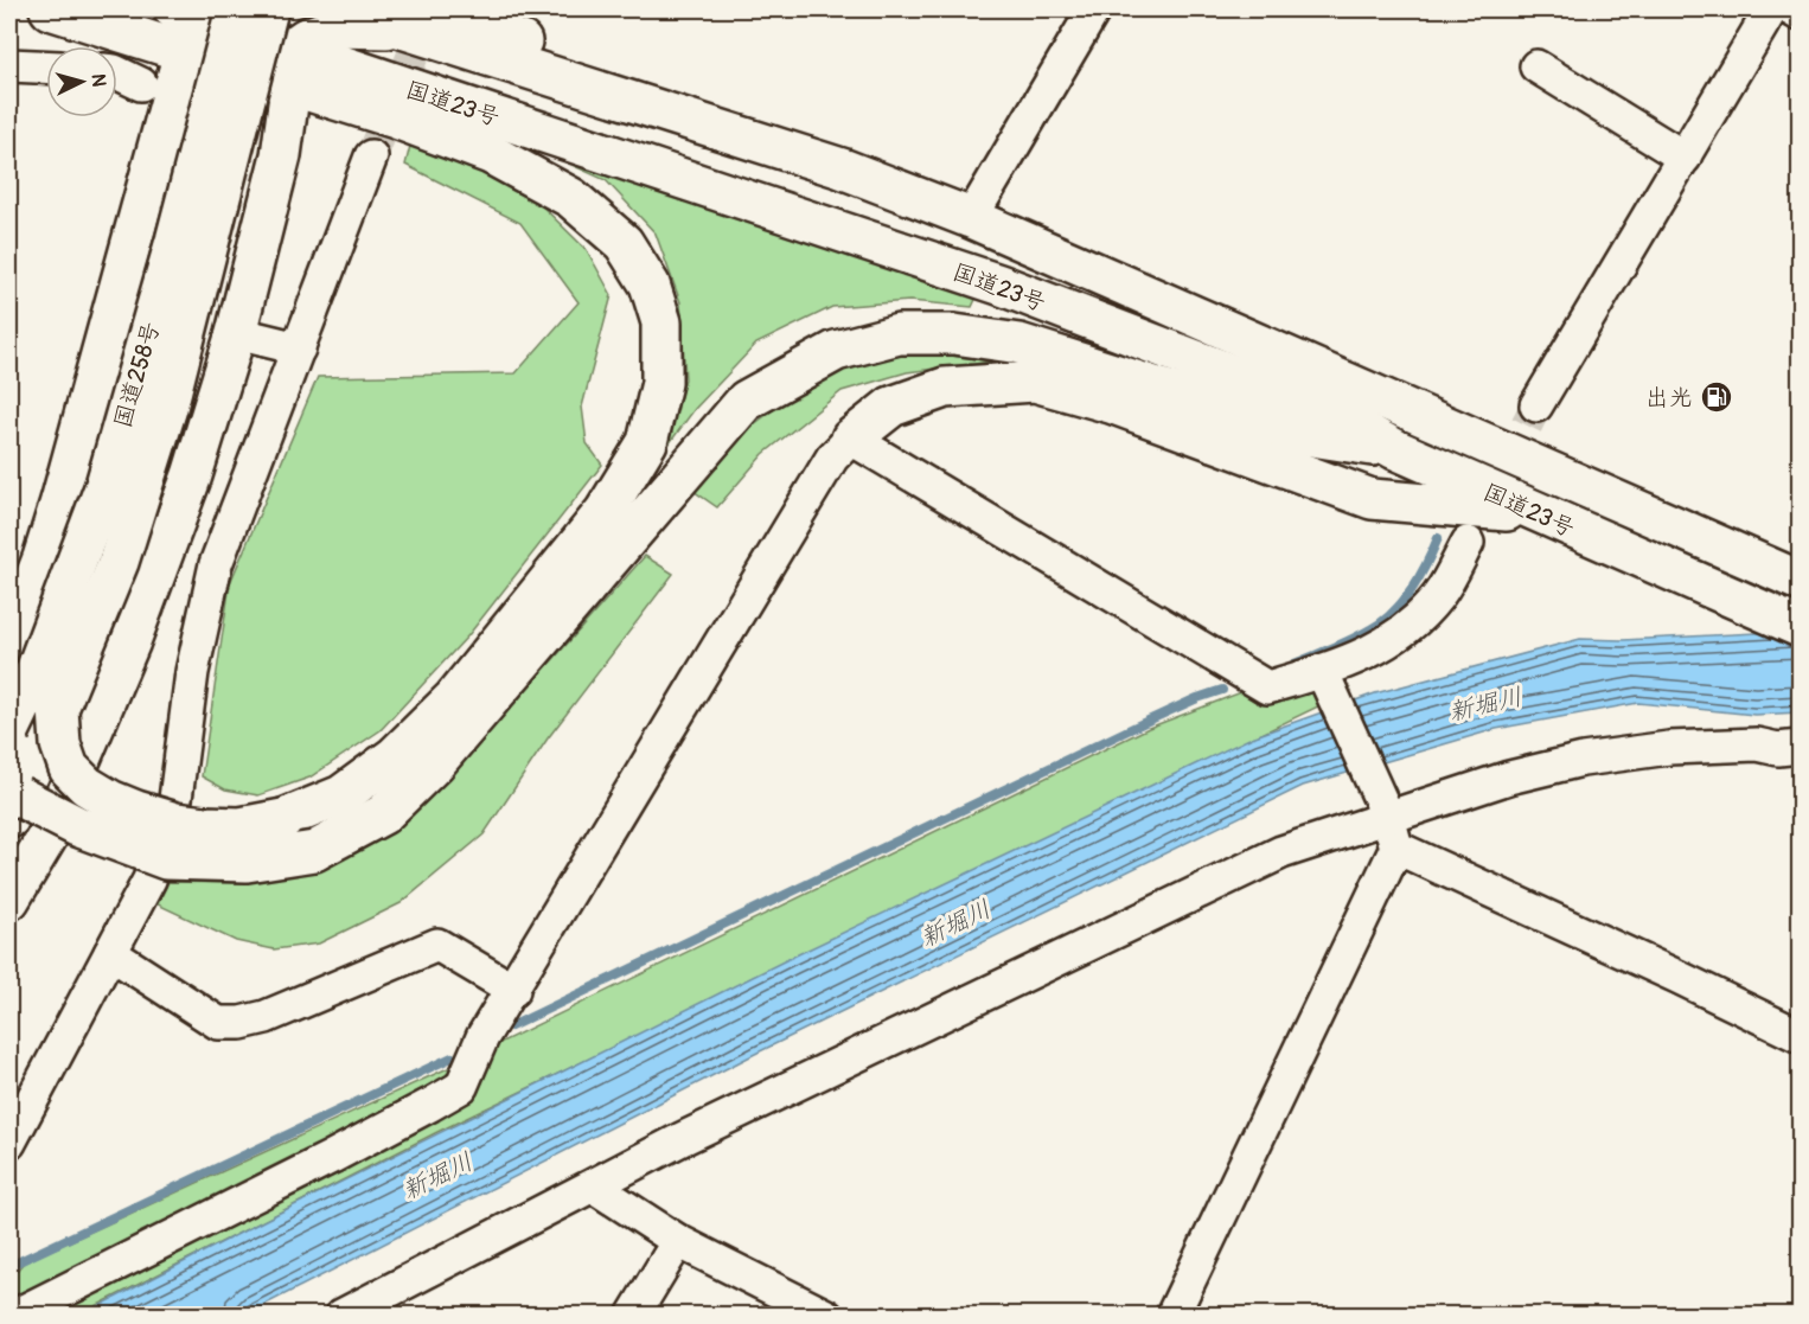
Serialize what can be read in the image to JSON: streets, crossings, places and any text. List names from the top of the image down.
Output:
{
  "streets": {
    "main road": ["国道23号", "国道258号"]
  },
  "water": ["新堀川"],
  "places": {
    "fuel station": ["出光"]
  },
  "north": "right"
}
